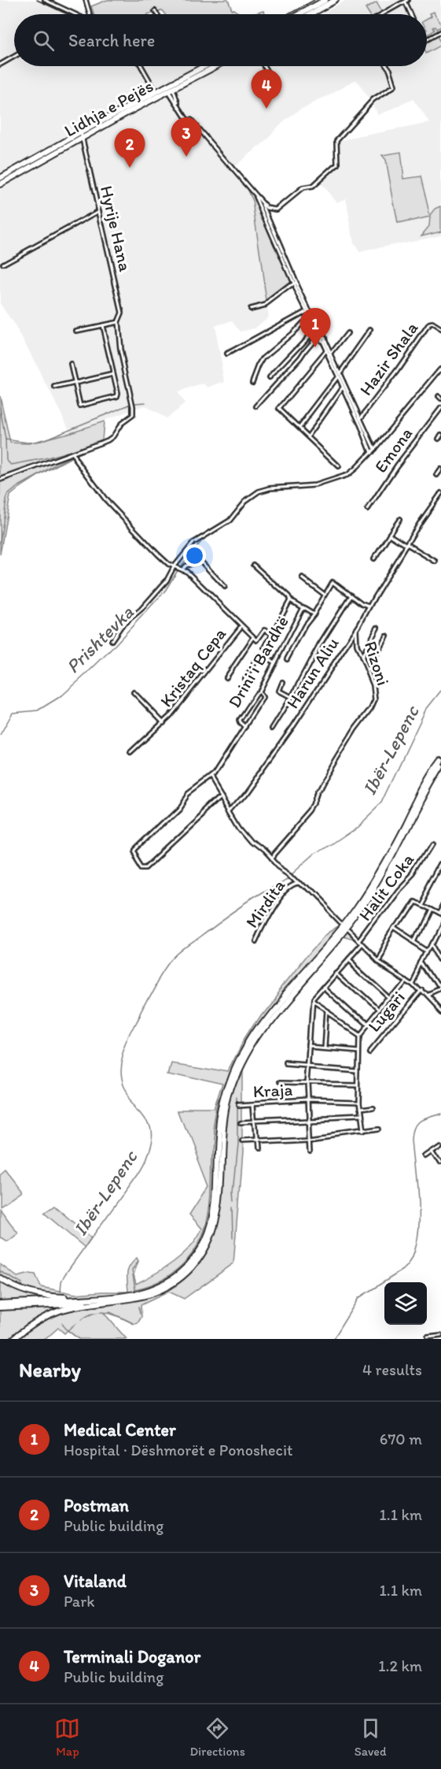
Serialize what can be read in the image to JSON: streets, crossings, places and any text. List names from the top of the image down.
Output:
{
  "streets": {
    "highway": ["Lidhja e Pejës"],
    "street": [
      "Hyrije Hana",
      "Hazir Shala",
      "Emona",
      "Drini i Bardhë",
      "Rizoni",
      "Kristaq Cepa",
      "Harun Aliu",
      "Halit Coka",
      "Mirdita",
      "Lugari",
      "Kraja"
    ]
  },
  "crossings": [
    ["Lidhja e Pejës", "Hyrije Hana"],
    ["Rizoni", "Harun Aliu"]
  ],
  "water": ["Prishtevka", "Ibër-Lepenc"],
  "page": {
    "search": "Search here",
    "pins": [
      "4",
      "3",
      "2",
      "1"
    ],
    "heading": ["Nearby", "4 results"],
    "list": [
      {
        "mark": "1",
        "name": "Medical Center",
        "note": "Hospital · Dëshmorët e Ponoshecit",
        "value": "670 m"
      },
      {
        "mark": "2",
        "name": "Postman",
        "note": "Public building",
        "value": "1.1 km"
      },
      {
        "mark": "3",
        "name": "Vitaland",
        "note": "Park",
        "value": "1.1 km"
      },
      {
        "mark": "4",
        "name": "Terminali Doganor",
        "note": "Public building",
        "value": "1.2 km"
      }
    ],
    "nav": ["Map", "Directions", "Saved"]
  }
}
